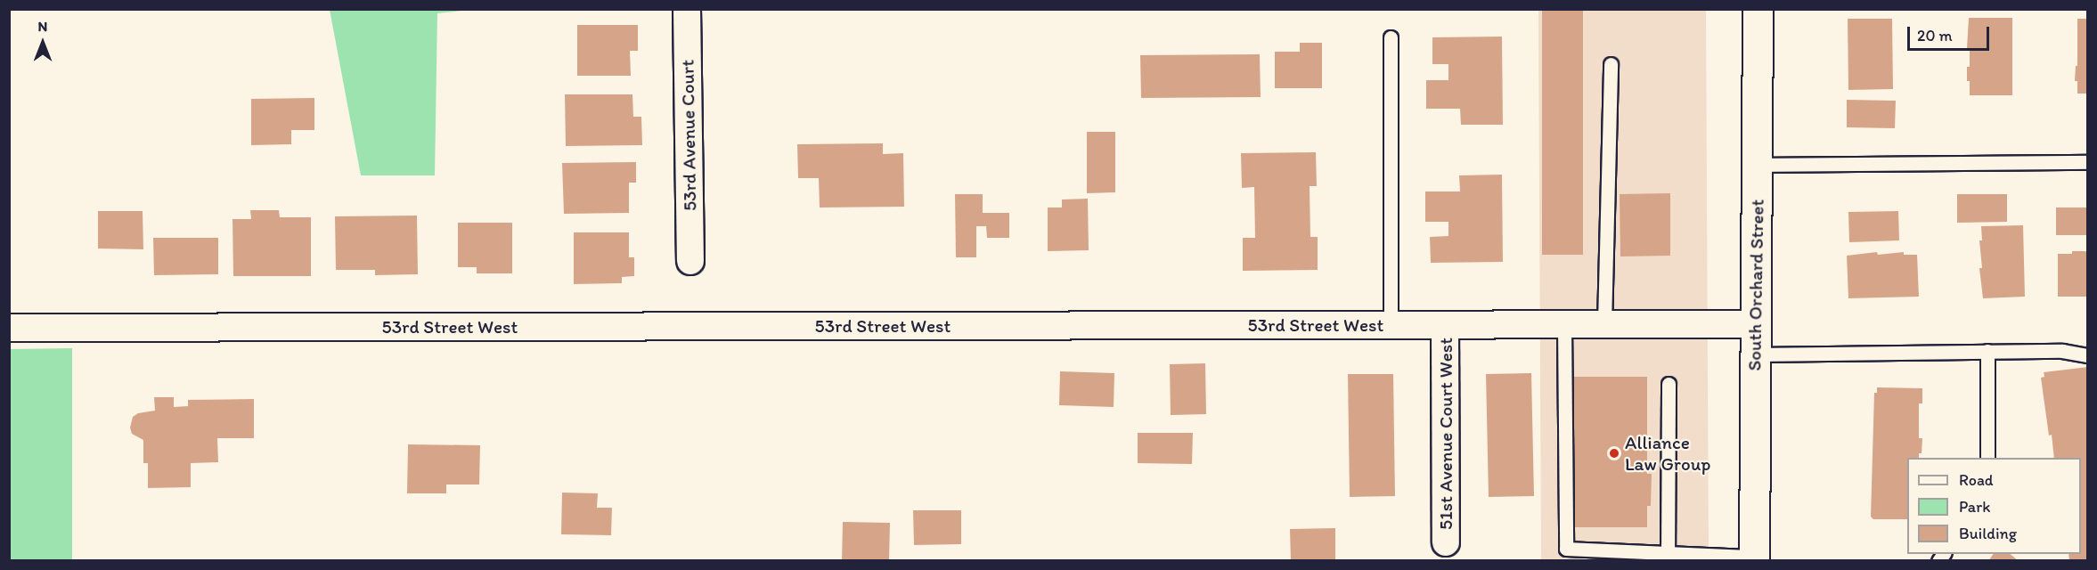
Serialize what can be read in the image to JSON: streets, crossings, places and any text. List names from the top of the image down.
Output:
{
  "streets": {
    "main road": ["South Orchard Street"],
    "street": ["53rd Avenue Court", "53rd Street West", "51st Avenue Court West"]
  },
  "crossings": [
    ["South Orchard Street", "53rd Street West"],
    ["53rd Street West", "51st Avenue Court West"]
  ],
  "places": ["Alliance Law Group"],
  "legend": ["Road", "Park", "Building"],
  "scale_bar": "20 m",
  "north": "top"
}
